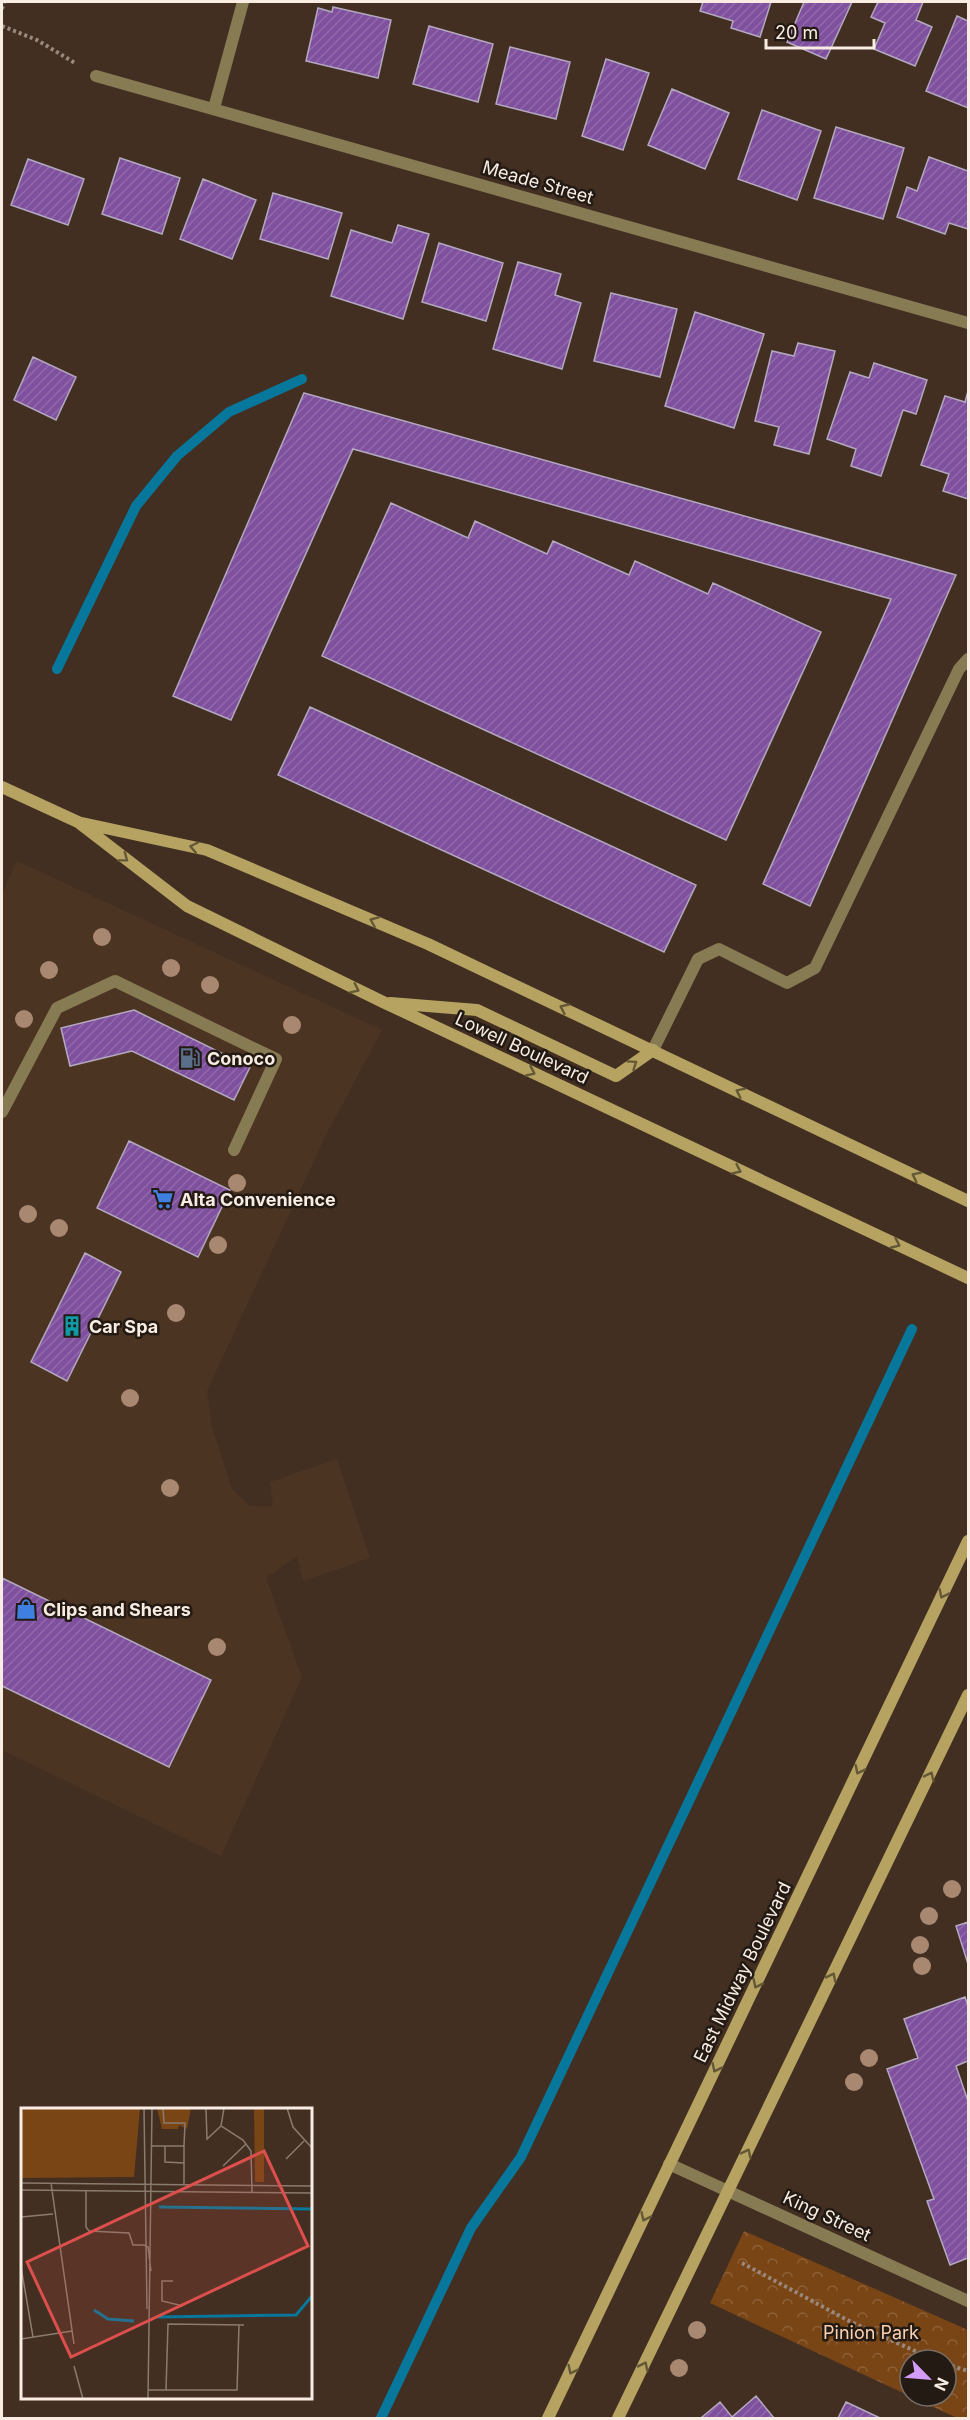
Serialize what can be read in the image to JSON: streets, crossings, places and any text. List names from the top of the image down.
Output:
{
  "streets": {
    "main road": ["Lowell Boulevard", "East Midway Boulevard"],
    "street": ["Meade Street", "King Street"]
  },
  "crossings": [
    ["East Midway Boulevard", "King Street"]
  ],
  "parks": ["Pinion Park"],
  "places": {
    "fuel station": ["Conoco"],
    "supermarket": ["Alta Convenience"],
    "building": ["Car Spa"],
    "shop": ["Clips and Shears"]
  },
  "scale_bar": "20 m",
  "north": "bottom right"
}
